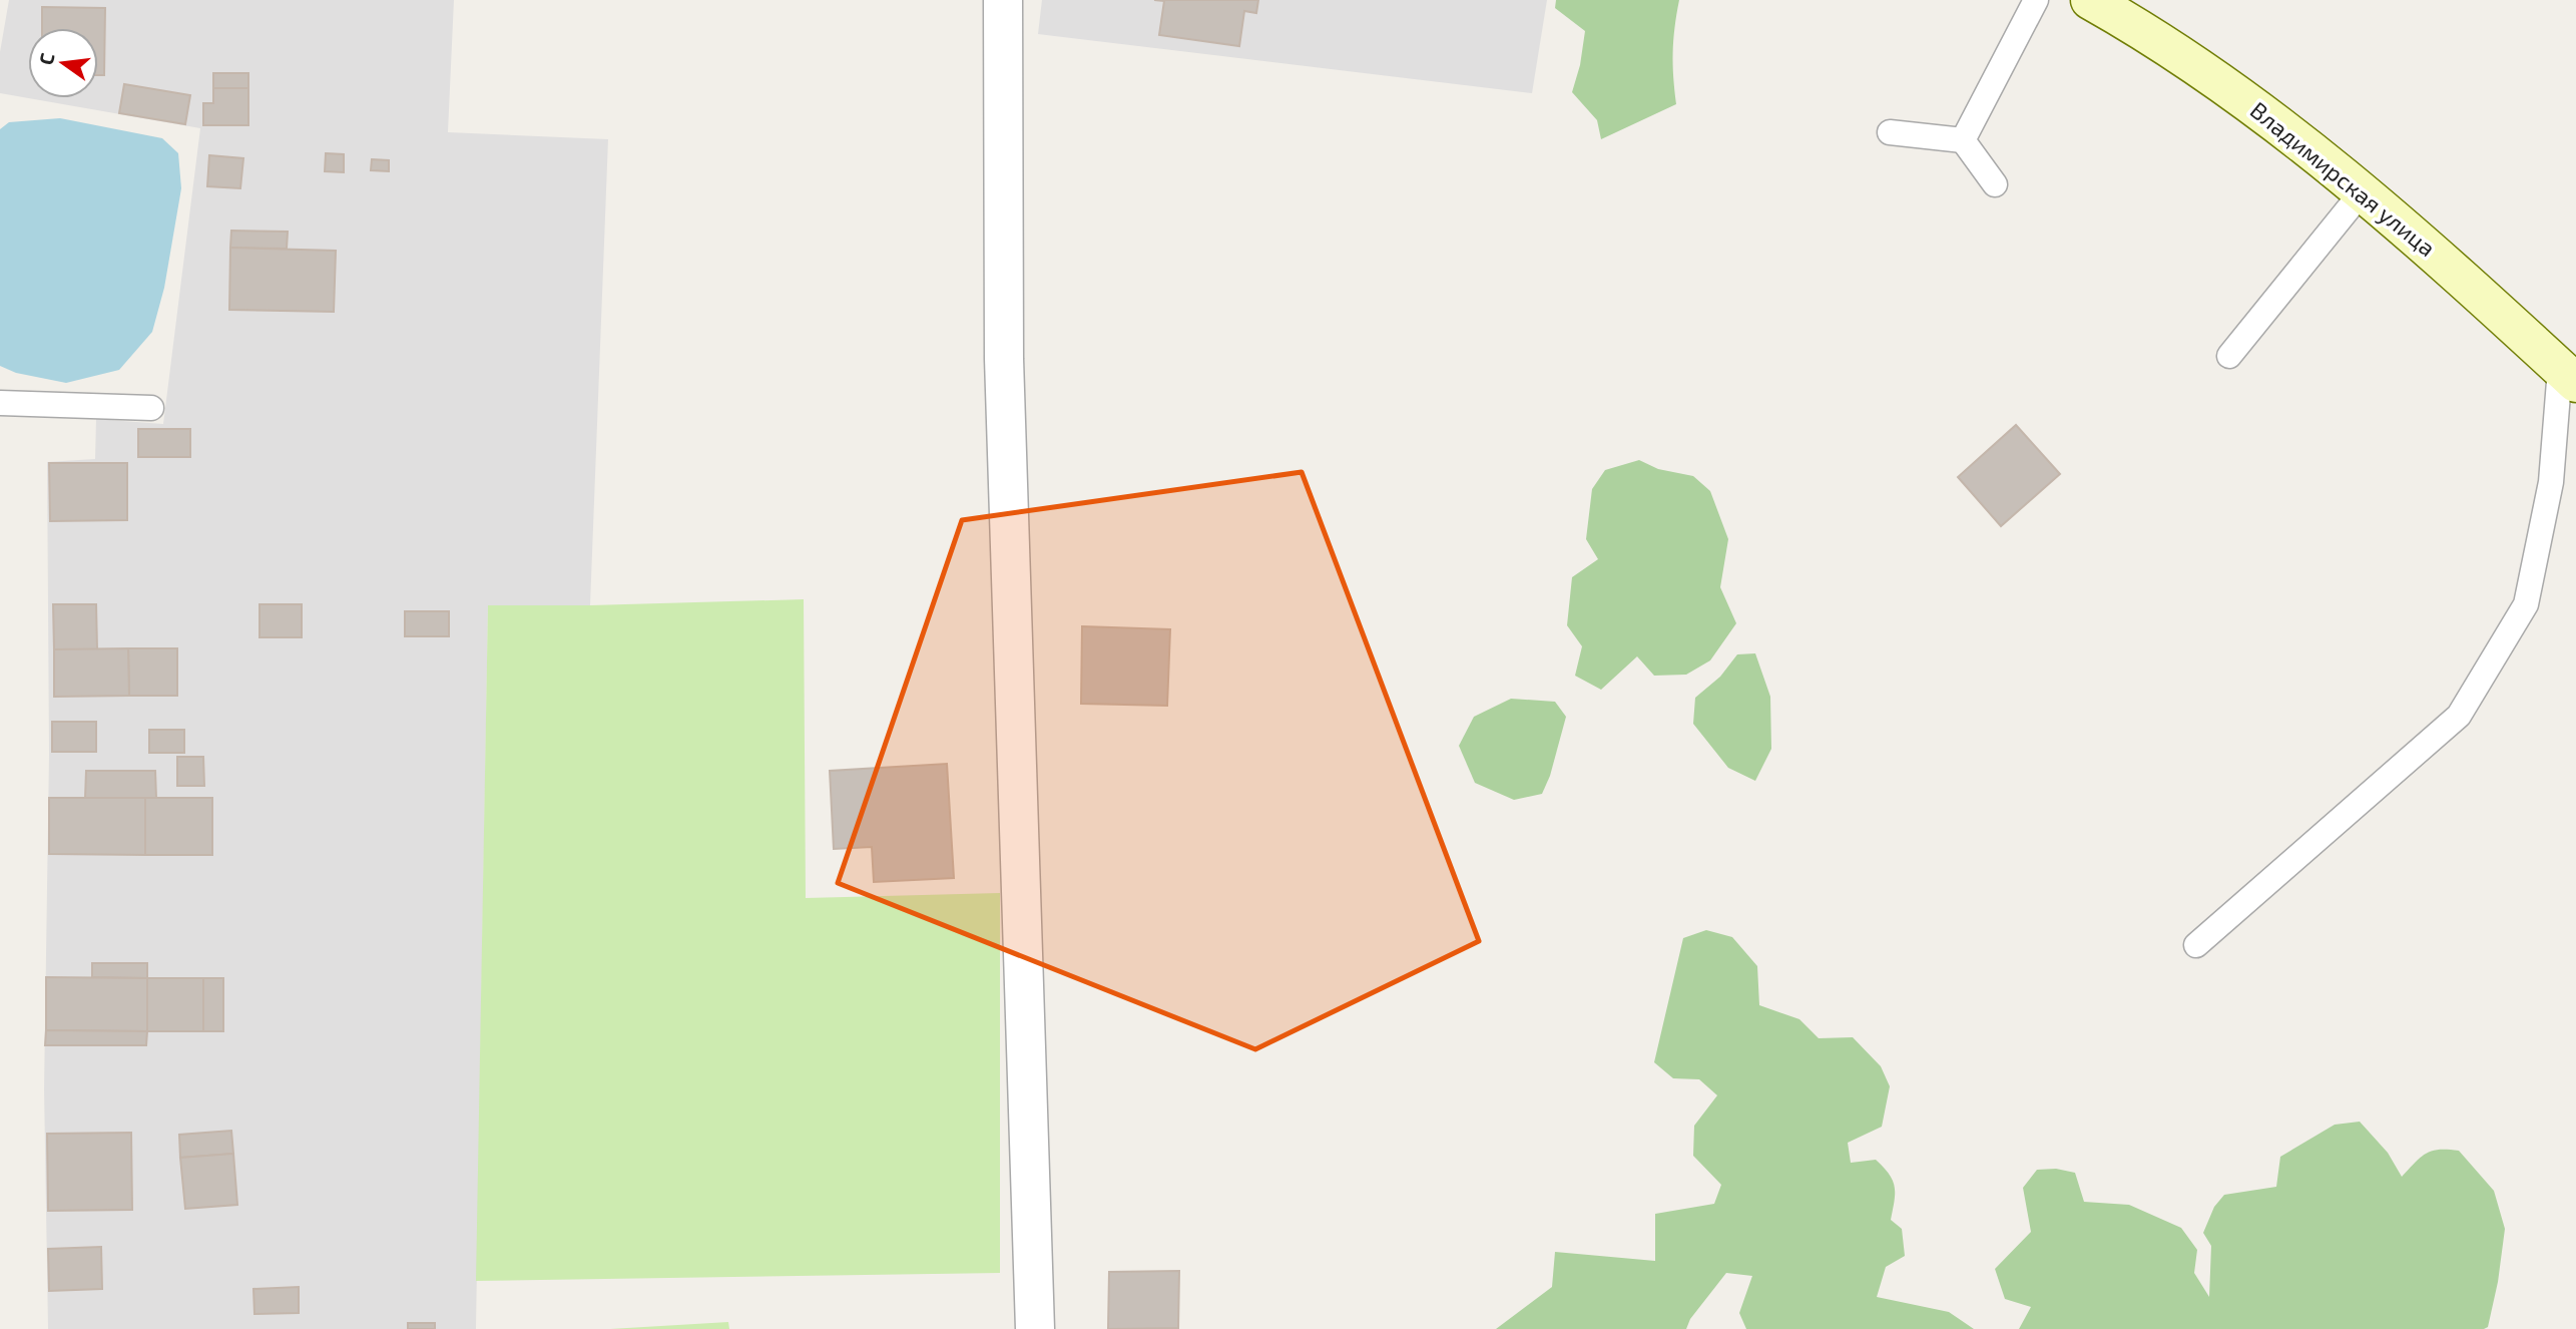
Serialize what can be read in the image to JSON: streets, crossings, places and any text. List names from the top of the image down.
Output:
{
  "streets": {
    "street": ["Владимирская улица"]
  },
  "north": "left"
}
